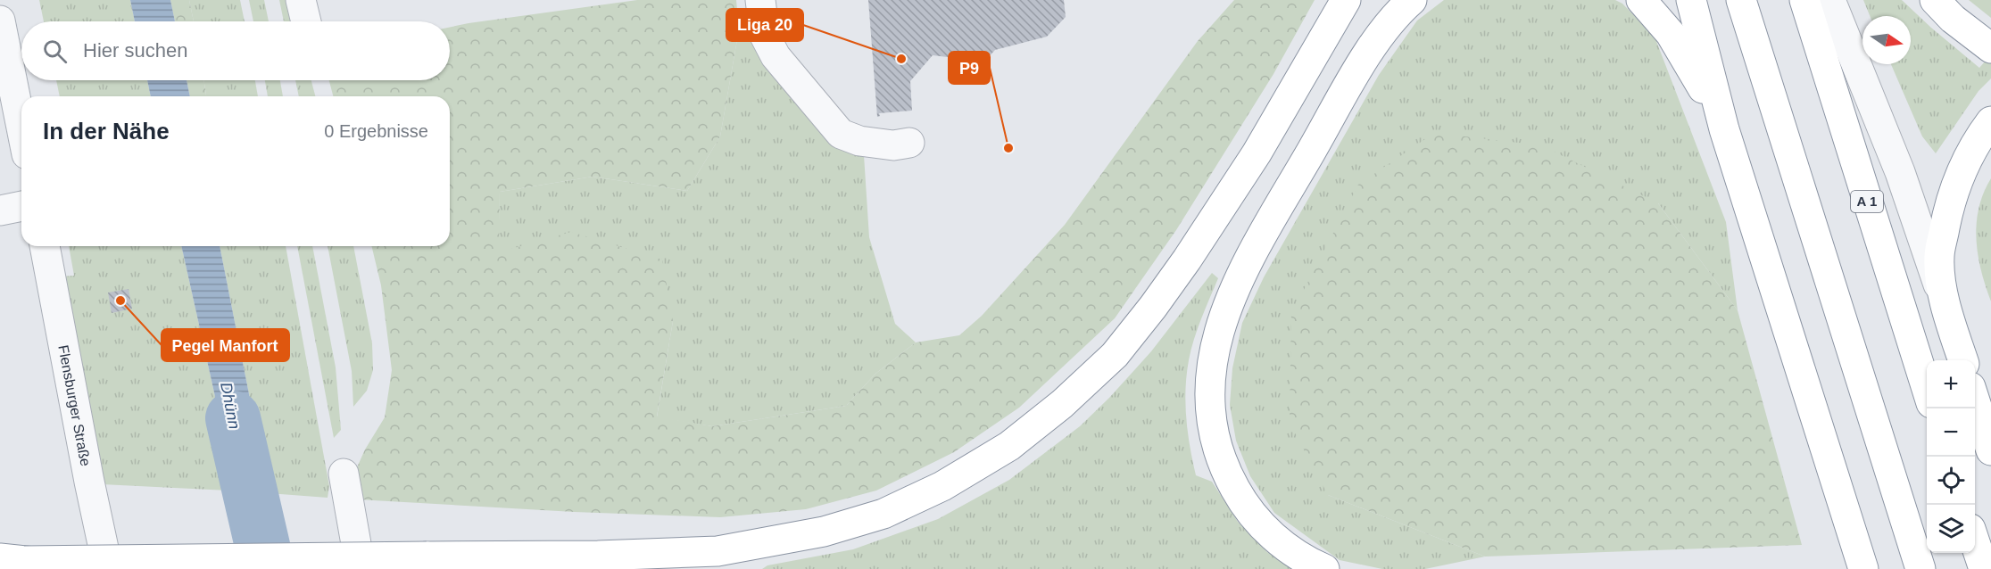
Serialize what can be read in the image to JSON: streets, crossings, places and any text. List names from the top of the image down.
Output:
{
  "streets": {
    "highway": ["A 1"],
    "street": ["Flensburger Straße"]
  },
  "water": ["Dhünn"],
  "places": ["Liga 20", "P9", "Pegel Manfort"],
  "north": "right",
  "page": {
    "search": "Hier suchen",
    "heading": ["In der Nähe", "0 Ergebnisse"],
    "map_buttons": ["+", "−"]
  }
}
